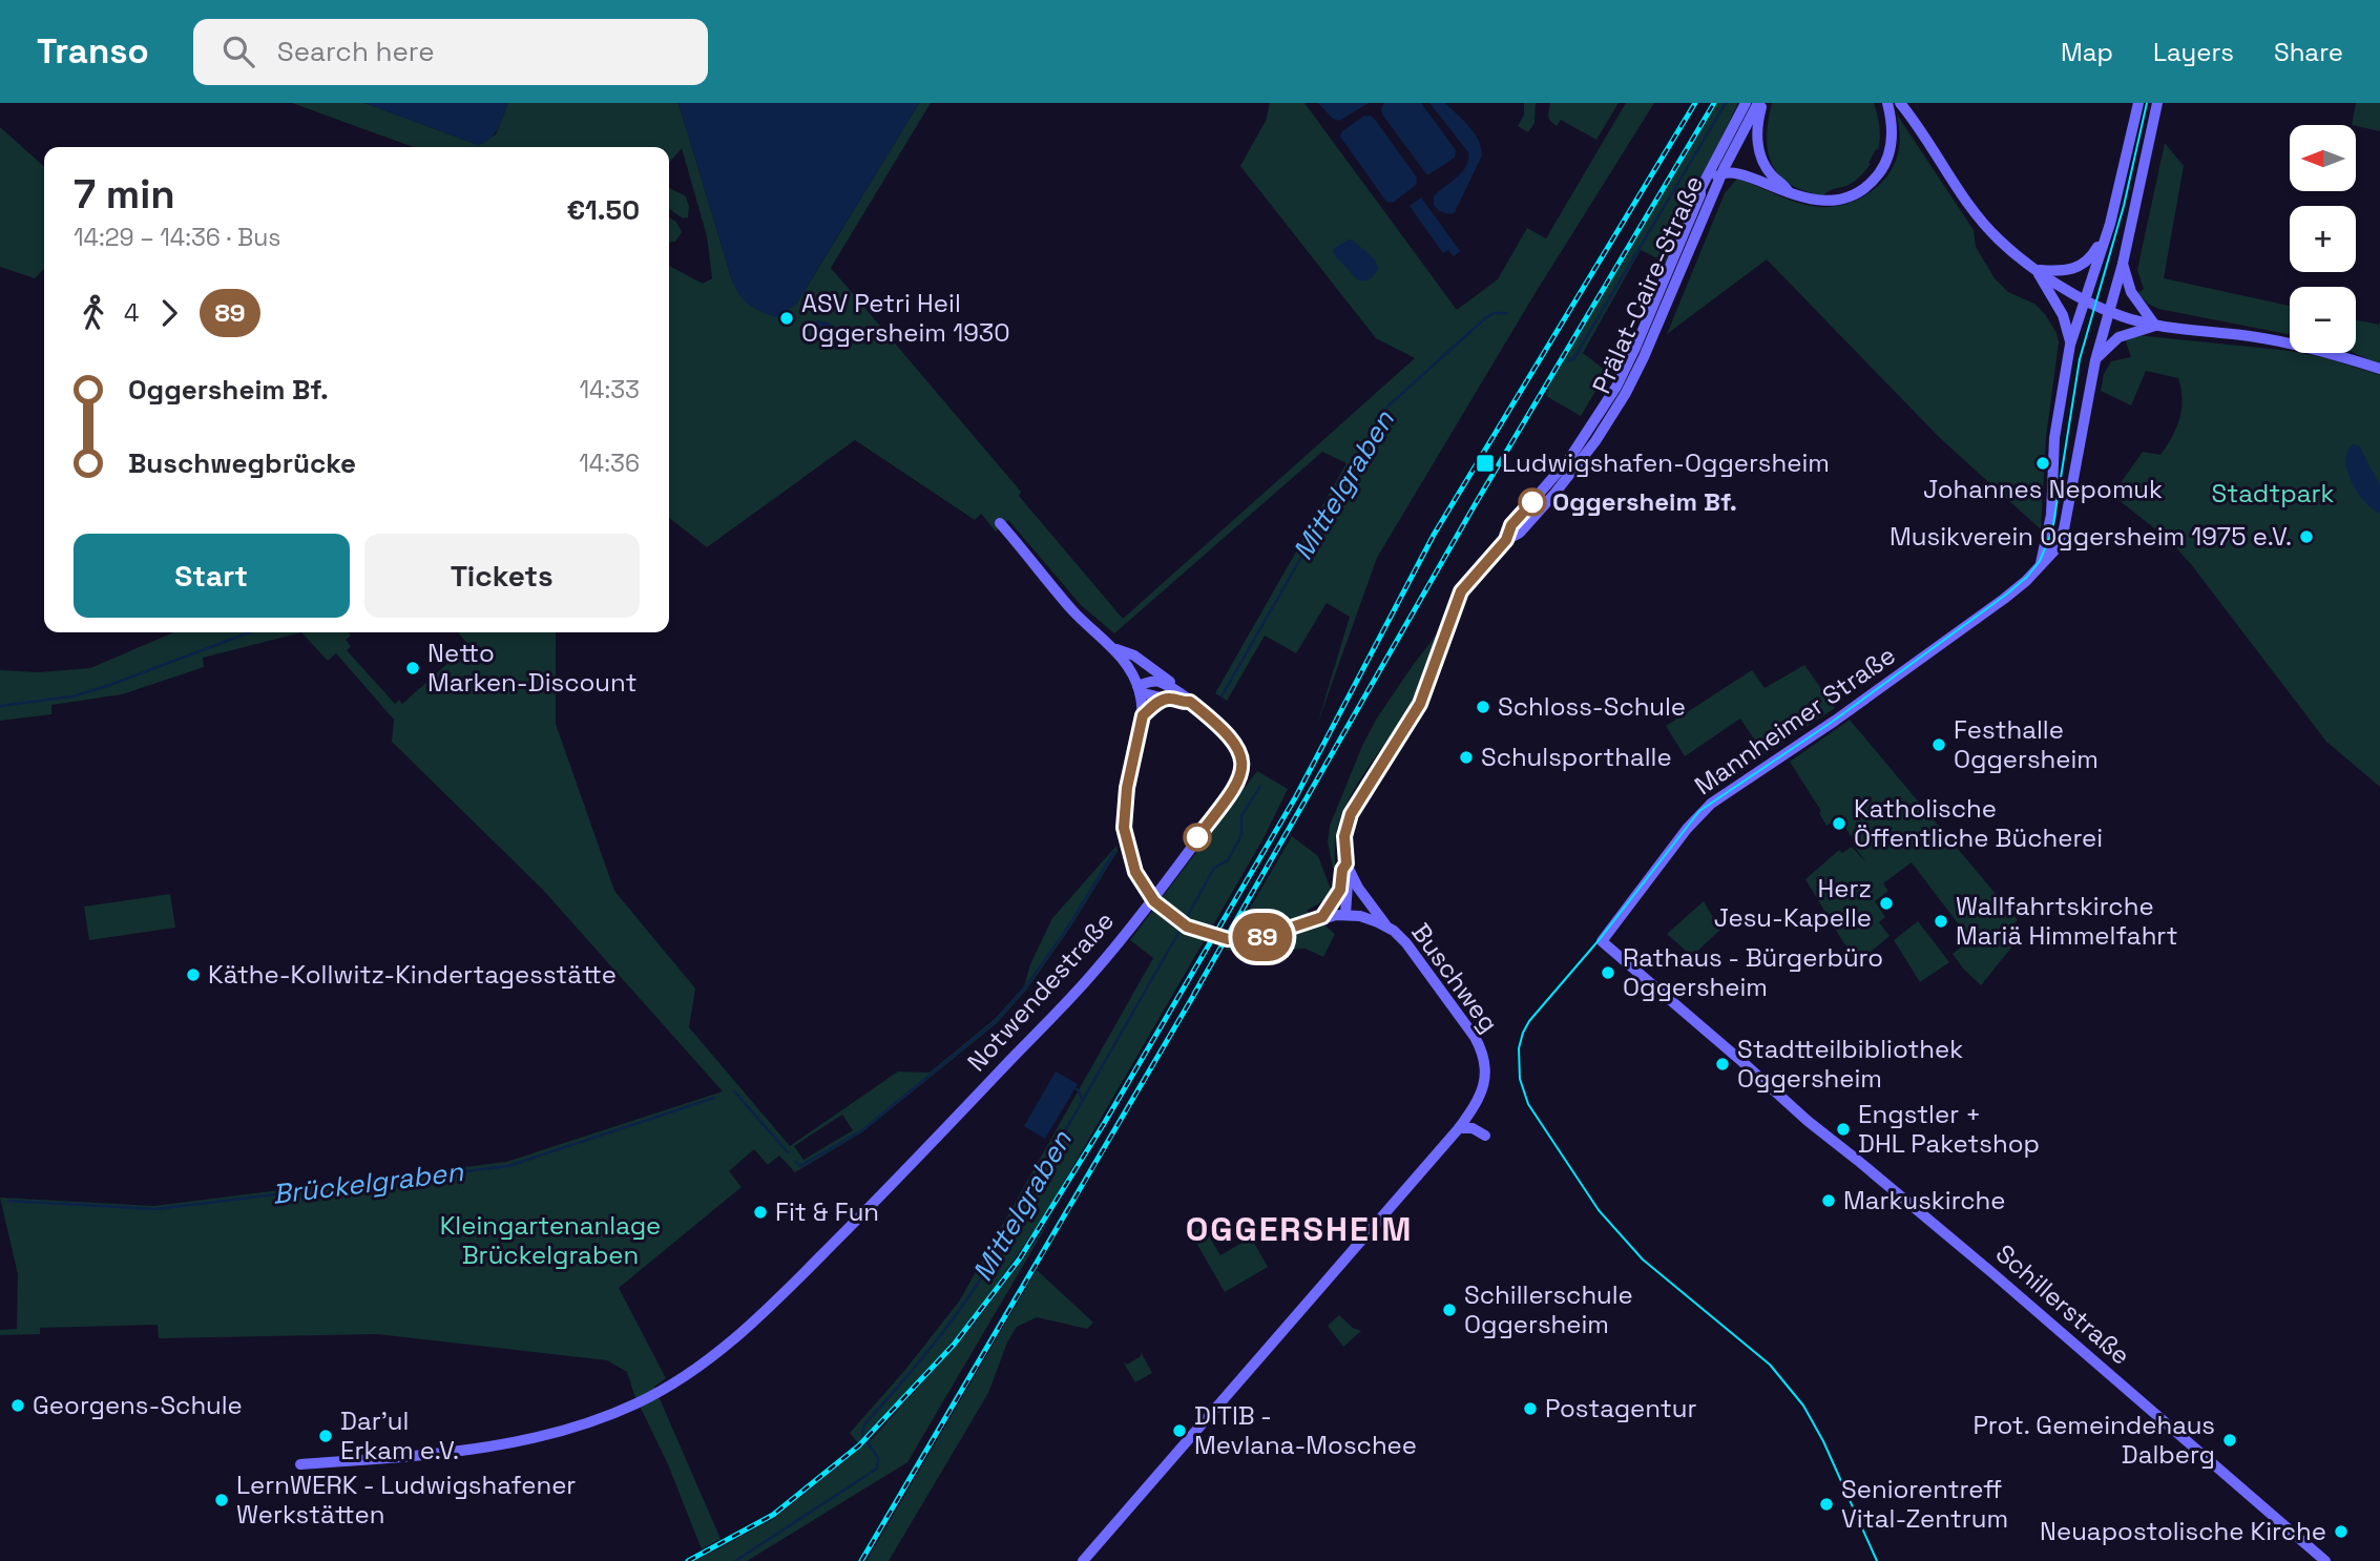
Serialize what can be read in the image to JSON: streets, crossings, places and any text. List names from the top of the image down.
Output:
{
  "streets": {
    "street": [
      "Prälat-Caire-Straße",
      "Mannheimer Straße",
      "Buschweg",
      "Notwendestraße",
      "Schillerstraße"
    ]
  },
  "crossings": [
    ["Prälat-Caire-Straße", "Buschweg"],
    ["Mannheimer Straße", "Schillerstraße"]
  ],
  "districts": ["OGGERSHEIM"],
  "water": ["Mittelgraben", "Brückelgraben"],
  "parks": ["Stadtpark", "Kleingartenanlage Brückelgraben"],
  "places": {
    "other": [
      "ASV Petri Heil Oggersheim 1930",
      "Johannes Nepomuk",
      "Oggersheim Bf.",
      "Musikverein Oggersheim 1975 e.V.",
      "Netto Marken-Discount",
      "Schloss-Schule",
      "Festhalle Oggersheim",
      "Schulsporthalle",
      "Katholische Öffentliche Bücherei",
      "Herz Jesu-Kapelle",
      "Wallfahrtskirche Mariä Himmelfahrt",
      "Rathaus - Bürgerbüro Oggersheim",
      "Käthe-Kollwitz-Kindertagesstätte",
      "Stadtteilbibliothek Oggersheim",
      "Engstler + DHL Paketshop",
      "Markuskirche",
      "Fit & Fun",
      "Schillerschule Oggersheim",
      "Georgens-Schule",
      "Postagentur",
      "DITIB - Mevlana-Moschee",
      "Dar'ul Erkam e.V.",
      "Prot. Gemeindehaus Dalberg",
      "LernWERK - Ludwigshafener Werkstätten",
      "Seniorentreff Vital-Zentrum",
      "Neuapostolische Kirche"
    ],
    "transit": ["Ludwigshafen-Oggersheim"]
  },
  "lines": ["bus line 89"],
  "north": "left",
  "page": {
    "header": "Transo",
    "search": "Search here",
    "nav": ["Map", "Layers", "Share"],
    "on_map": "89",
    "map_buttons": ["+", "−"],
    "heading": ["7 min", "14:29 – 14:36 · Bus", "€1.50"],
    "legs": ["4", "89"],
    "list": [
      {
        "name": "Oggersheim Bf.",
        "value": "14:33"
      },
      {
        "name": "Buschwegbrücke",
        "value": "14:36"
      }
    ],
    "buttons": ["Start", "Tickets"]
  }
}
